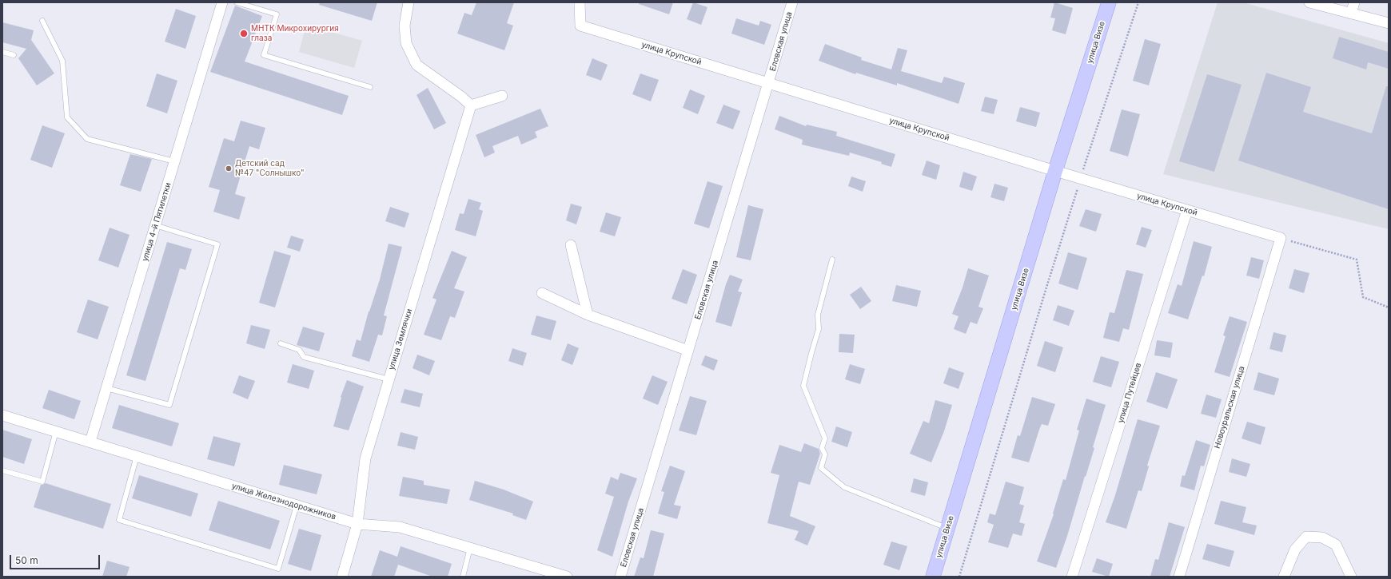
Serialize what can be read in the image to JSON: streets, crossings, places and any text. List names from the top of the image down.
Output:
{
  "streets": {
    "street": [
      "Еловская улица",
      "улица Визе",
      "улица Крупской",
      "улица 4-й Пятилетки",
      "улица Землячки",
      "улица Путейцев",
      "Новоуральская улица",
      "улица Железнодорожников"
    ]
  },
  "crossings": [
    ["Еловская улица", "улица Крупской"],
    ["улица Визе", "улица Крупской"],
    ["улица Крупской", "улица Путейцев"],
    ["улица Крупской", "Новоуральская улица"],
    ["улица 4-й Пятилетки", "улица Железнодорожников"],
    ["улица Землячки", "улица Железнодорожников"]
  ],
  "places": ["МНТК Микрохирургия глаза", "Детский сад №47 \"Солнышко\""],
  "scale_bar": "50 m"
}
